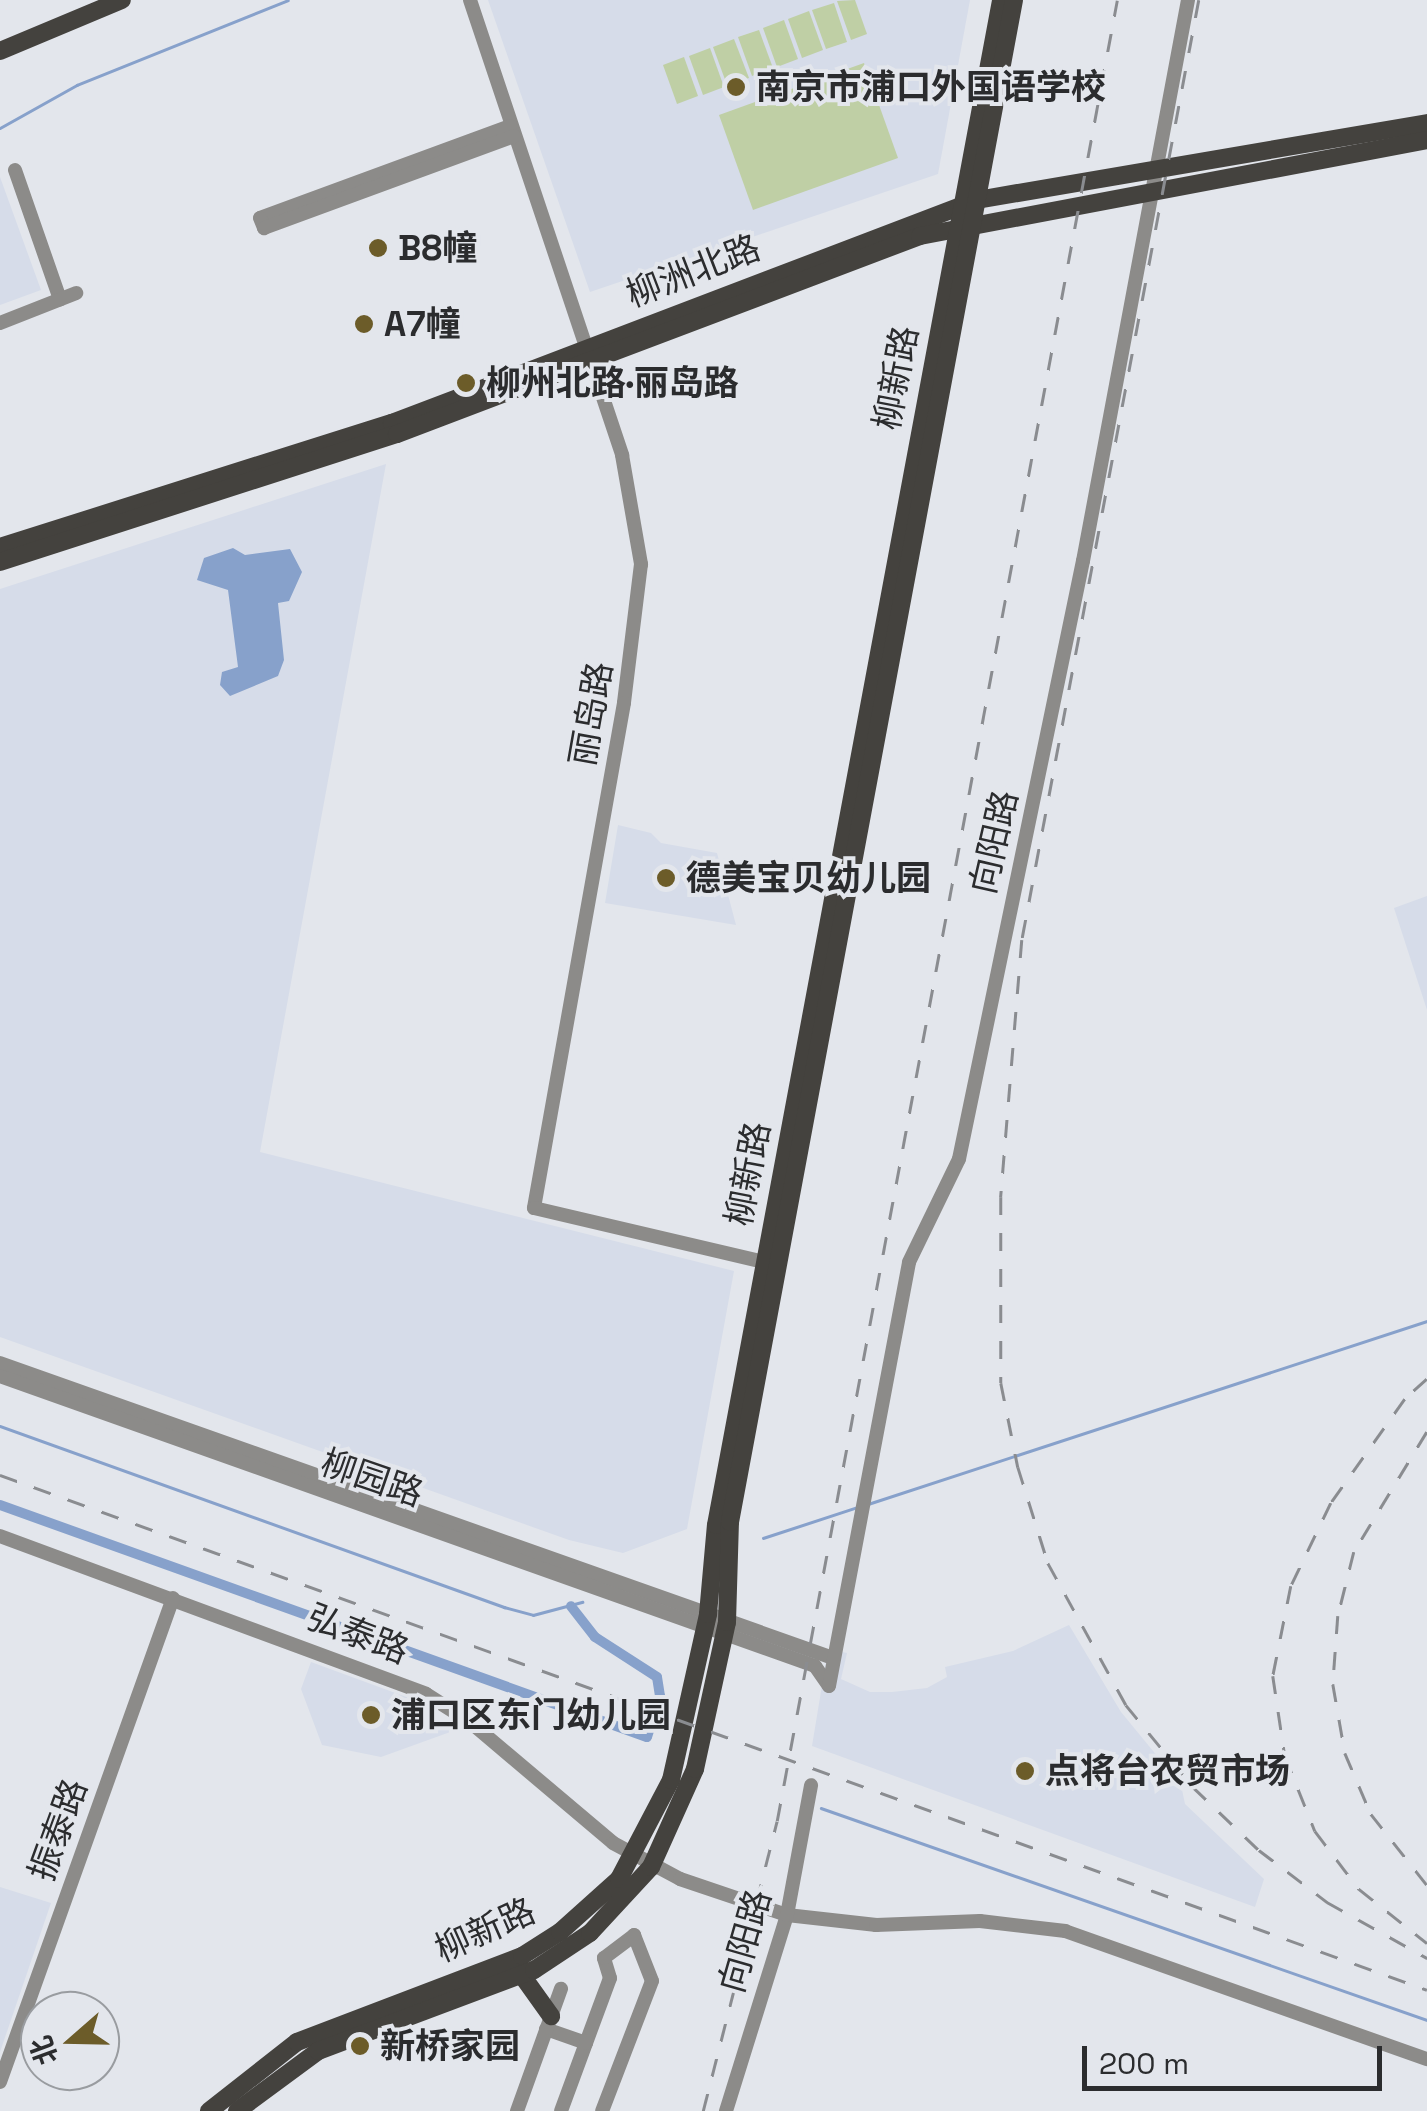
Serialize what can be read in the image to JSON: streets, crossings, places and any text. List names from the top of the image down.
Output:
{
  "streets": {
    "main road": ["柳洲北路", "柳新路"],
    "street": [
      "丽岛路",
      "向阳路",
      "柳园路",
      "弘泰路",
      "振泰路"
    ]
  },
  "crossings": [
    ["柳洲北路", "柳新路"],
    ["柳洲北路", "丽岛路"],
    ["柳洲北路", "向阳路"],
    ["柳新路", "丽岛路"],
    ["柳新路", "向阳路"],
    ["柳新路", "柳园路"],
    ["柳新路", "弘泰路"],
    ["向阳路", "弘泰路"],
    ["弘泰路", "振泰路"]
  ],
  "places": [
    "南京市浦口外国语学校",
    "B8幢",
    "A7幢",
    "柳州北路·丽岛路",
    "德美宝贝幼儿园",
    "浦口区东门幼儿园",
    "点将台农贸市场",
    "新桥家园"
  ],
  "scale_bar": "200 m",
  "north": "left"
}
